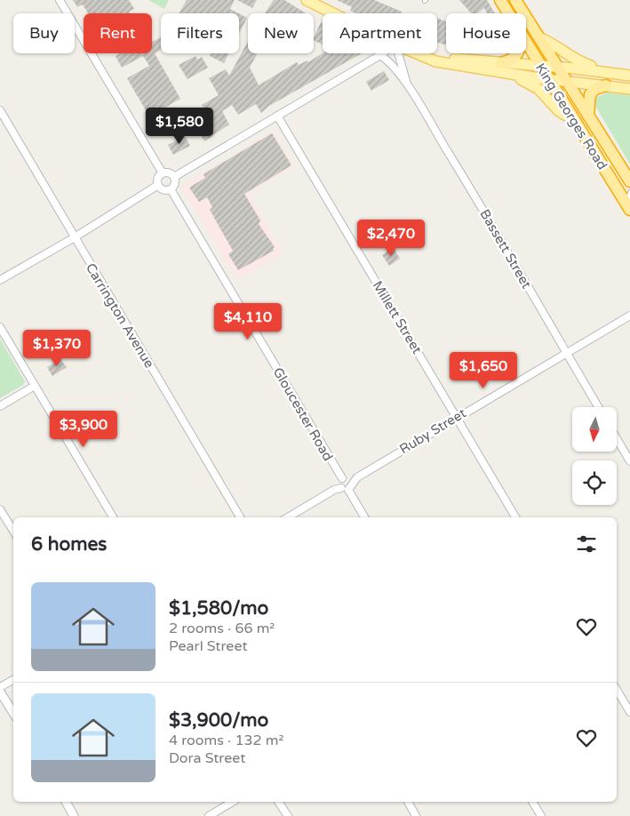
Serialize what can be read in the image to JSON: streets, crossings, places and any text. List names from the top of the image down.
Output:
{
  "streets": {
    "highway": ["King Georges Road"],
    "street": [
      "Bassett Street",
      "Carrington Avenue",
      "Millett Street",
      "Gloucester Road",
      "Ruby Street"
    ]
  },
  "crossings": [
    ["Bassett Street", "Ruby Street"],
    ["Millett Street", "Ruby Street"],
    ["Gloucester Road", "Ruby Street"]
  ],
  "north": "bottom",
  "page": {
    "chip": [
      "Buy",
      "Rent",
      "Filters",
      "New",
      "Apartment",
      "House"
    ],
    "price": [
      "$1,580",
      "$2,470",
      "$4,110",
      "$1,370",
      "$1,650",
      "$3,900"
    ],
    "heading": "6 homes",
    "list": [
      {
        "name": "$1,580/mo",
        "note": "2 rooms · 66 m² · Pearl Street"
      },
      {
        "name": "$3,900/mo",
        "note": "4 rooms · 132 m² · Dora Street"
      }
    ]
  }
}
